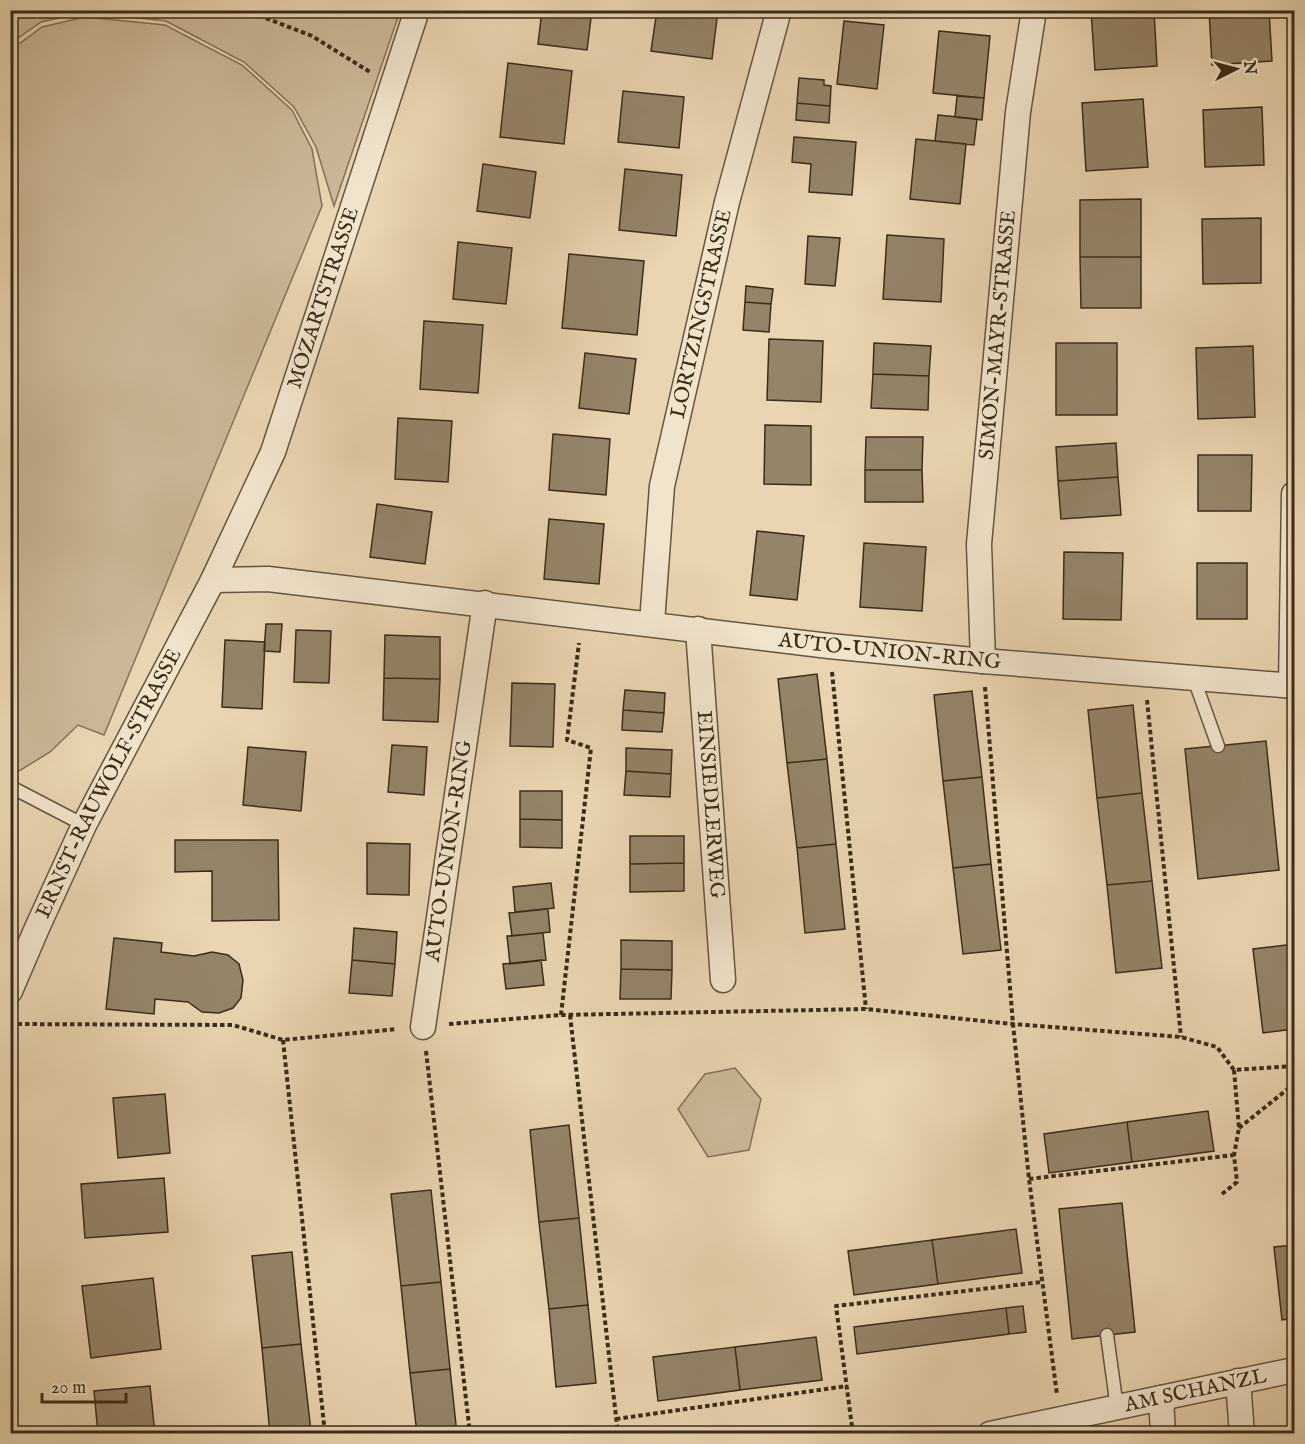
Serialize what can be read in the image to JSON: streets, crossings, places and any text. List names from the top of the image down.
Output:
{
  "streets": {
    "street": [
      "MOZARTSTRASSE",
      "LORTZINGSTRASSE",
      "SIMON-MAYR-STRASSE",
      "AUTO-UNION-RING",
      "ERNST-RAUWOLF-STRASSE",
      "EINSIEDLERWEG",
      "AM SCHANZL"
    ]
  },
  "crossings": [
    ["MOZARTSTRASSE", "AUTO-UNION-RING"],
    ["MOZARTSTRASSE", "ERNST-RAUWOLF-STRASSE"],
    ["LORTZINGSTRASSE", "AUTO-UNION-RING"],
    ["SIMON-MAYR-STRASSE", "AUTO-UNION-RING"],
    ["AUTO-UNION-RING", "ERNST-RAUWOLF-STRASSE"],
    ["AUTO-UNION-RING", "EINSIEDLERWEG"]
  ],
  "scale_bar": "20 m",
  "north": "right"
}
